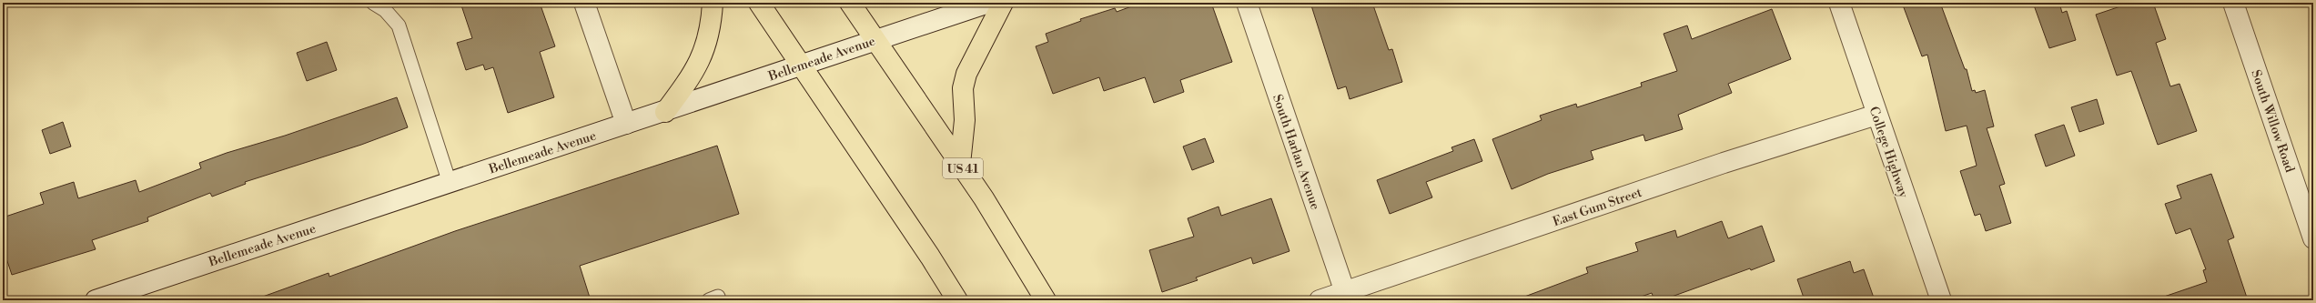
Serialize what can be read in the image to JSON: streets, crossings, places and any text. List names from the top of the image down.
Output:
{
  "streets": {
    "highway": ["US 41"],
    "street": [
      "Bellemeade Avenue",
      "South Willow Road",
      "South Harlan Avenue",
      "College Highway",
      "East Gum Street"
    ]
  },
  "crossings": [
    ["Bellemeade Avenue", "US 41"],
    ["South Harlan Avenue", "East Gum Street"],
    ["College Highway", "East Gum Street"]
  ]
}
